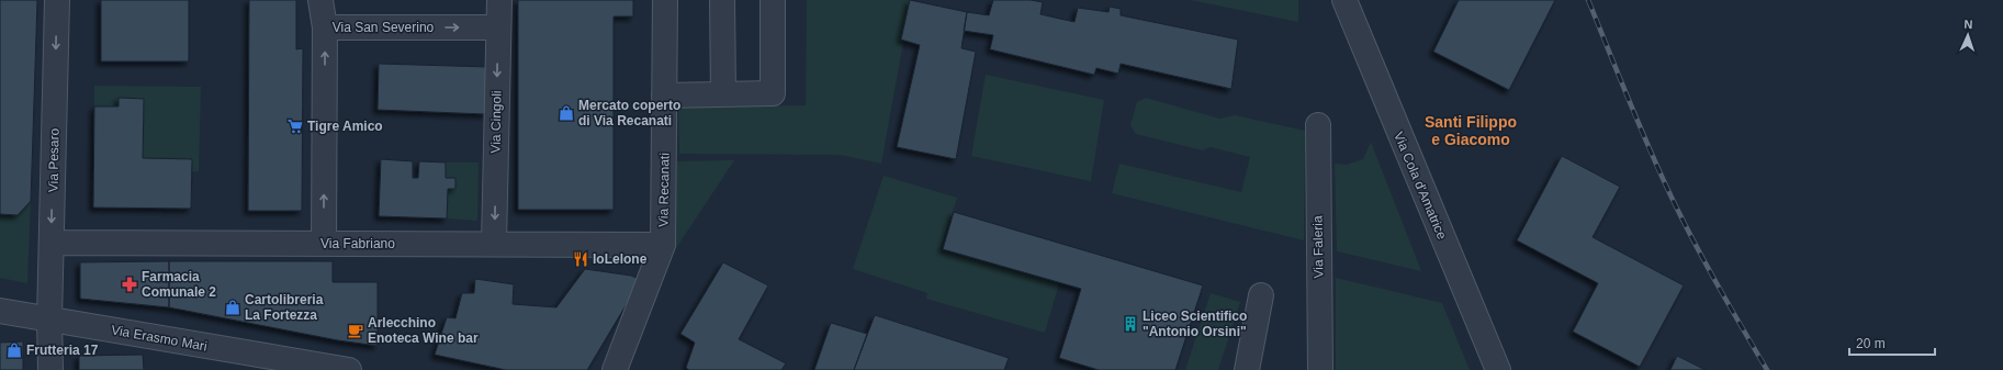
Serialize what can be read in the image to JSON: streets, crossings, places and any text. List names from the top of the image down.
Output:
{
  "streets": {
    "street": [
      "Via San Severino",
      "Via Cingoli",
      "Via Pesaro",
      "Via Cola d'Amatrice",
      "Via Recanati",
      "Via Fabriano",
      "Via Faleria",
      "Via Erasmo Mari"
    ]
  },
  "crossings": [
    ["Via San Severino", "Via Cingoli"],
    ["Via San Severino", "Via Fabriano"],
    ["Via Cingoli", "Via Fabriano"],
    ["Via Pesaro", "Via Fabriano"],
    ["Via Pesaro", "Via Erasmo Mari"],
    ["Via Recanati", "Via Fabriano"]
  ],
  "one_way": ["Via Cingoli", "Via Pesaro"],
  "districts": ["Santi Filippo e Giacomo"],
  "places": {
    "shop": ["Mercato coperto di Via Recanati", "Cartolibreria La Fortezza", "Frutteria 17"],
    "supermarket": ["Tigre Amico"],
    "restaurant": ["IoLelone"],
    "pharmacy": ["Farmacia Comunale 2"],
    "building": ["Liceo Scientifico \"Antonio Orsini\""],
    "cafe": ["Arlecchino Enoteca Wine bar"]
  },
  "scale_bar": "20 m",
  "north": "top"
}
